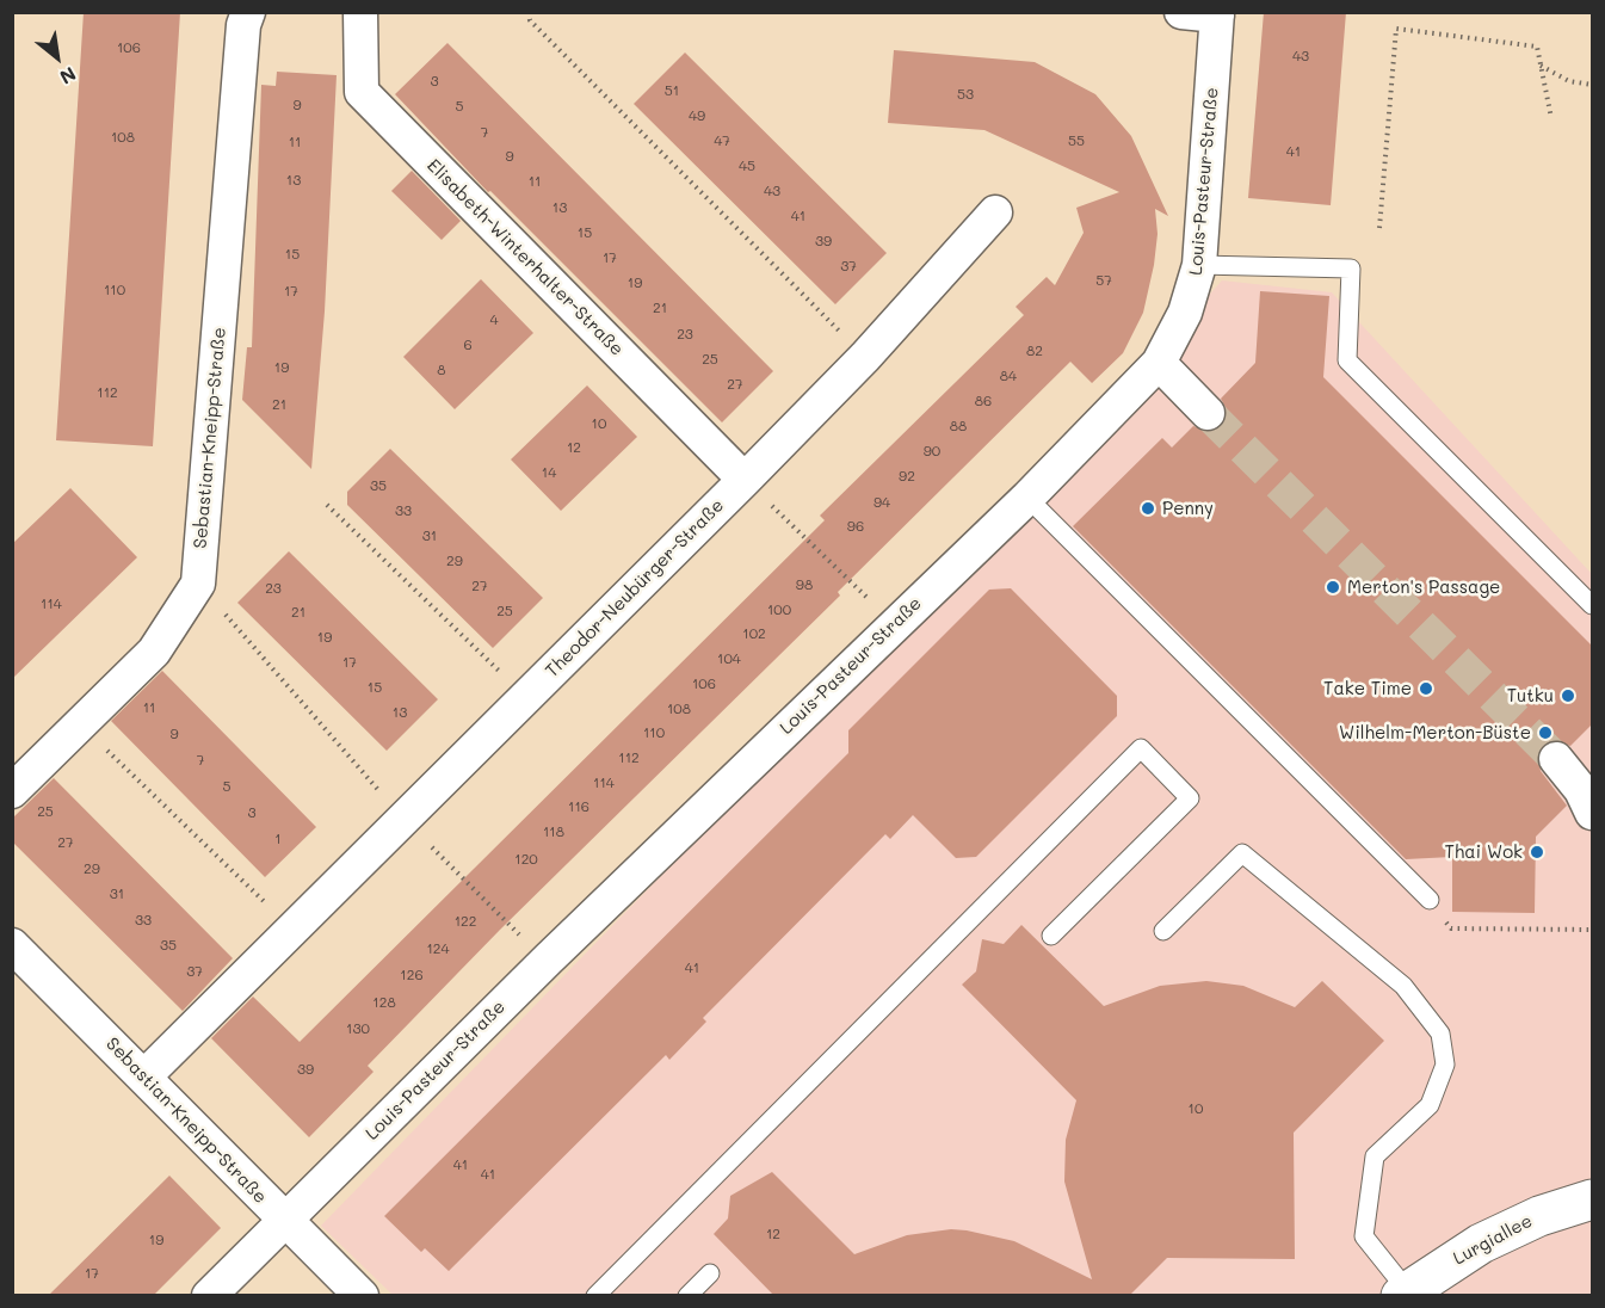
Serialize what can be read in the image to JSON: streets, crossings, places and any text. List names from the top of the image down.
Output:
{
  "streets": {
    "street": [
      "Louis-Pasteur-Straße",
      "Elisabeth-Winterhalter-Straße",
      "Sebastian-Kneipp-Straße",
      "Theodor-Neubürger-Straße",
      "Lurgiallee"
    ]
  },
  "crossings": [
    ["Louis-Pasteur-Straße", "Sebastian-Kneipp-Straße"],
    ["Elisabeth-Winterhalter-Straße", "Theodor-Neubürger-Straße"],
    ["Sebastian-Kneipp-Straße", "Theodor-Neubürger-Straße"]
  ],
  "places": [
    "Penny",
    "Merton's Passage",
    "Take Time",
    "Tutku",
    "Wilhelm-Merton-Büste",
    "Thai Wok"
  ],
  "house_numbers": [
    "106",
    "43",
    "3",
    "51",
    "53",
    "9",
    "5",
    "49",
    "7",
    "108",
    "47",
    "55",
    "11",
    "41",
    "9",
    "45",
    "13",
    "11",
    "43",
    "13",
    "41",
    "15",
    "39",
    "15",
    "17",
    "37",
    "57",
    "19",
    "110",
    "17",
    "21",
    "4",
    "23",
    "6",
    "82",
    "25",
    "19",
    "8",
    "84",
    "27",
    "112",
    "86",
    "21",
    "10",
    "88",
    "12",
    "90",
    "14",
    "92",
    "35",
    "94",
    "33",
    "96",
    "31",
    "29",
    "98",
    "27",
    "23",
    "114",
    "100",
    "25",
    "21",
    "102",
    "19",
    "104",
    "17",
    "106",
    "15",
    "11",
    "108",
    "13",
    "110",
    "9",
    "112",
    "7",
    "114",
    "5",
    "116",
    "25",
    "3",
    "118",
    "1",
    "27",
    "120",
    "29",
    "31",
    "33",
    "122",
    "35",
    "124",
    "41",
    "37",
    "126",
    "128",
    "130",
    "39",
    "10",
    "41",
    "41",
    "12",
    "19",
    "17"
  ],
  "north": "bottom right"
}
